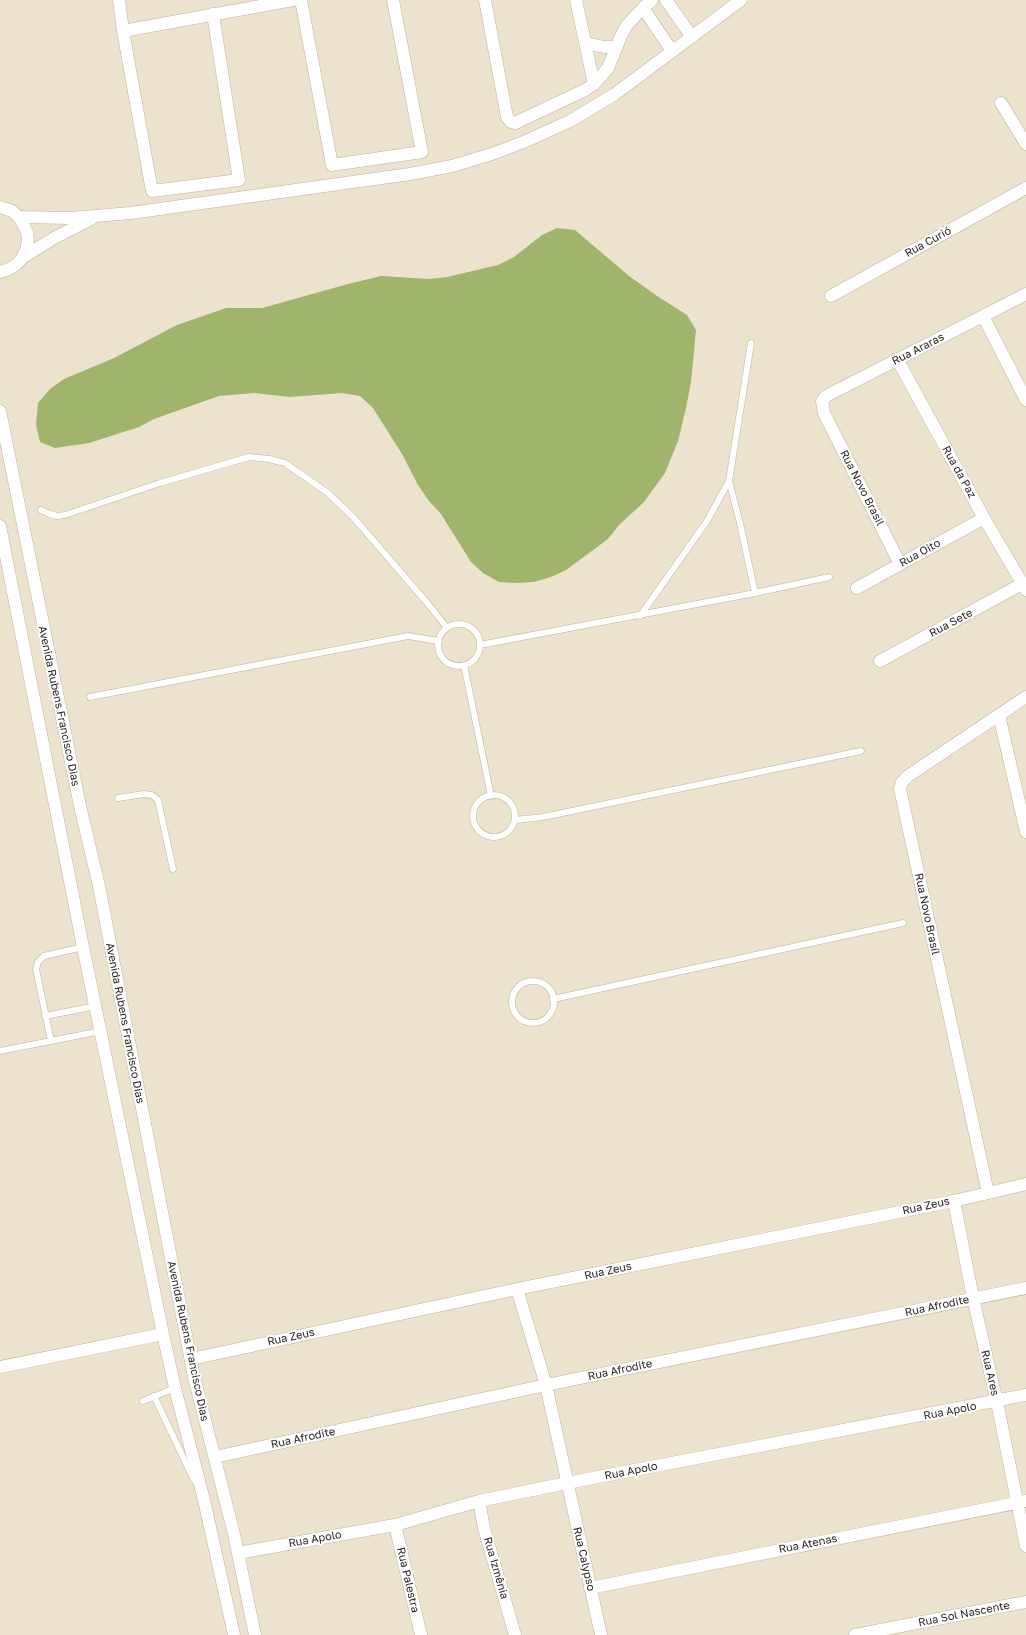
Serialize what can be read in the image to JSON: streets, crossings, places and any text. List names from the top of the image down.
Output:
{
  "streets": {
    "street": [
      "Rua Curió",
      "Rua Araras",
      "Rua da Paz",
      "Rua Novo Brasil",
      "Rua Oito",
      "Rua Sete",
      "Avenida Rubens Francisco Dias",
      "Rua Novo Brasíl",
      "Rua Zeus",
      "Rua Afrodite",
      "Rua Ares",
      "Rua Apolo",
      "Rua Atenas",
      "Rua Calypso",
      "Rua Izmênia",
      "Rua Palestra",
      "Rua Sol Nascente"
    ]
  },
  "crossings": [
    ["Rua Araras", "Rua da Paz"],
    ["Rua Araras", "Rua Novo Brasil"],
    ["Rua da Paz", "Rua Oito"],
    ["Rua da Paz", "Rua Sete"],
    ["Rua Novo Brasil", "Rua Oito"],
    ["Avenida Rubens Francisco Dias", "Rua Zeus"],
    ["Avenida Rubens Francisco Dias", "Rua Afrodite"],
    ["Avenida Rubens Francisco Dias", "Rua Apolo"],
    ["Rua Novo Brasíl", "Rua Zeus"],
    ["Rua Zeus", "Rua Ares"],
    ["Rua Zeus", "Rua Calypso"],
    ["Rua Afrodite", "Rua Ares"],
    ["Rua Afrodite", "Rua Calypso"],
    ["Rua Ares", "Rua Apolo"],
    ["Rua Ares", "Rua Atenas"],
    ["Rua Apolo", "Rua Calypso"],
    ["Rua Apolo", "Rua Izmênia"],
    ["Rua Apolo", "Rua Palestra"],
    ["Rua Atenas", "Rua Calypso"]
  ]
}
